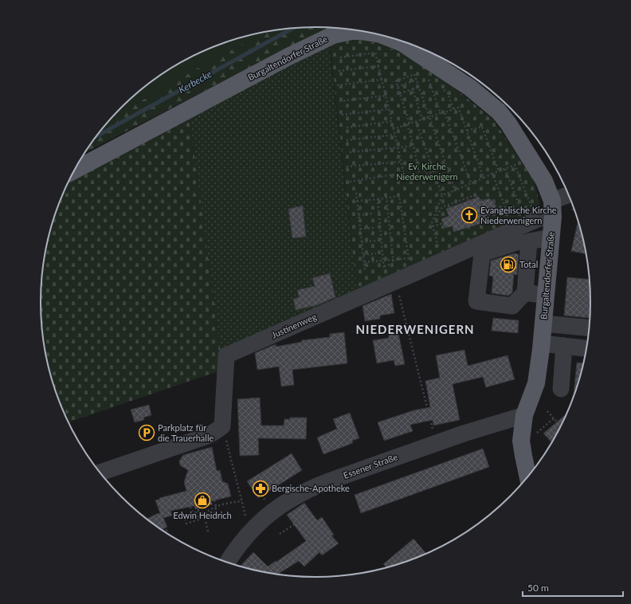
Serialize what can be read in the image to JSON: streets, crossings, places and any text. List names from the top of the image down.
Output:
{
  "streets": {
    "main road": ["Burgaltendorfer Straße"],
    "street": ["Justinenweg", "Essener Straße"]
  },
  "crossings": [
    ["Burgaltendorfer Straße", "Justinenweg"],
    ["Burgaltendorfer Straße", "Essener Straße"]
  ],
  "districts": ["NIEDERWENIGERN"],
  "water": ["Kerbecke"],
  "parks": ["Ev. Kirche Niederwenigern"],
  "places": {
    "church": ["Evangelische Kirche Niederwenigern"],
    "fuel station": ["Total"],
    "parking": ["Parkplatz für die Trauerhalle"],
    "pharmacy": ["Bergische-Apotheke"],
    "shop": ["Edwin Heidrich"]
  },
  "scale_bar": "50 m"
}
